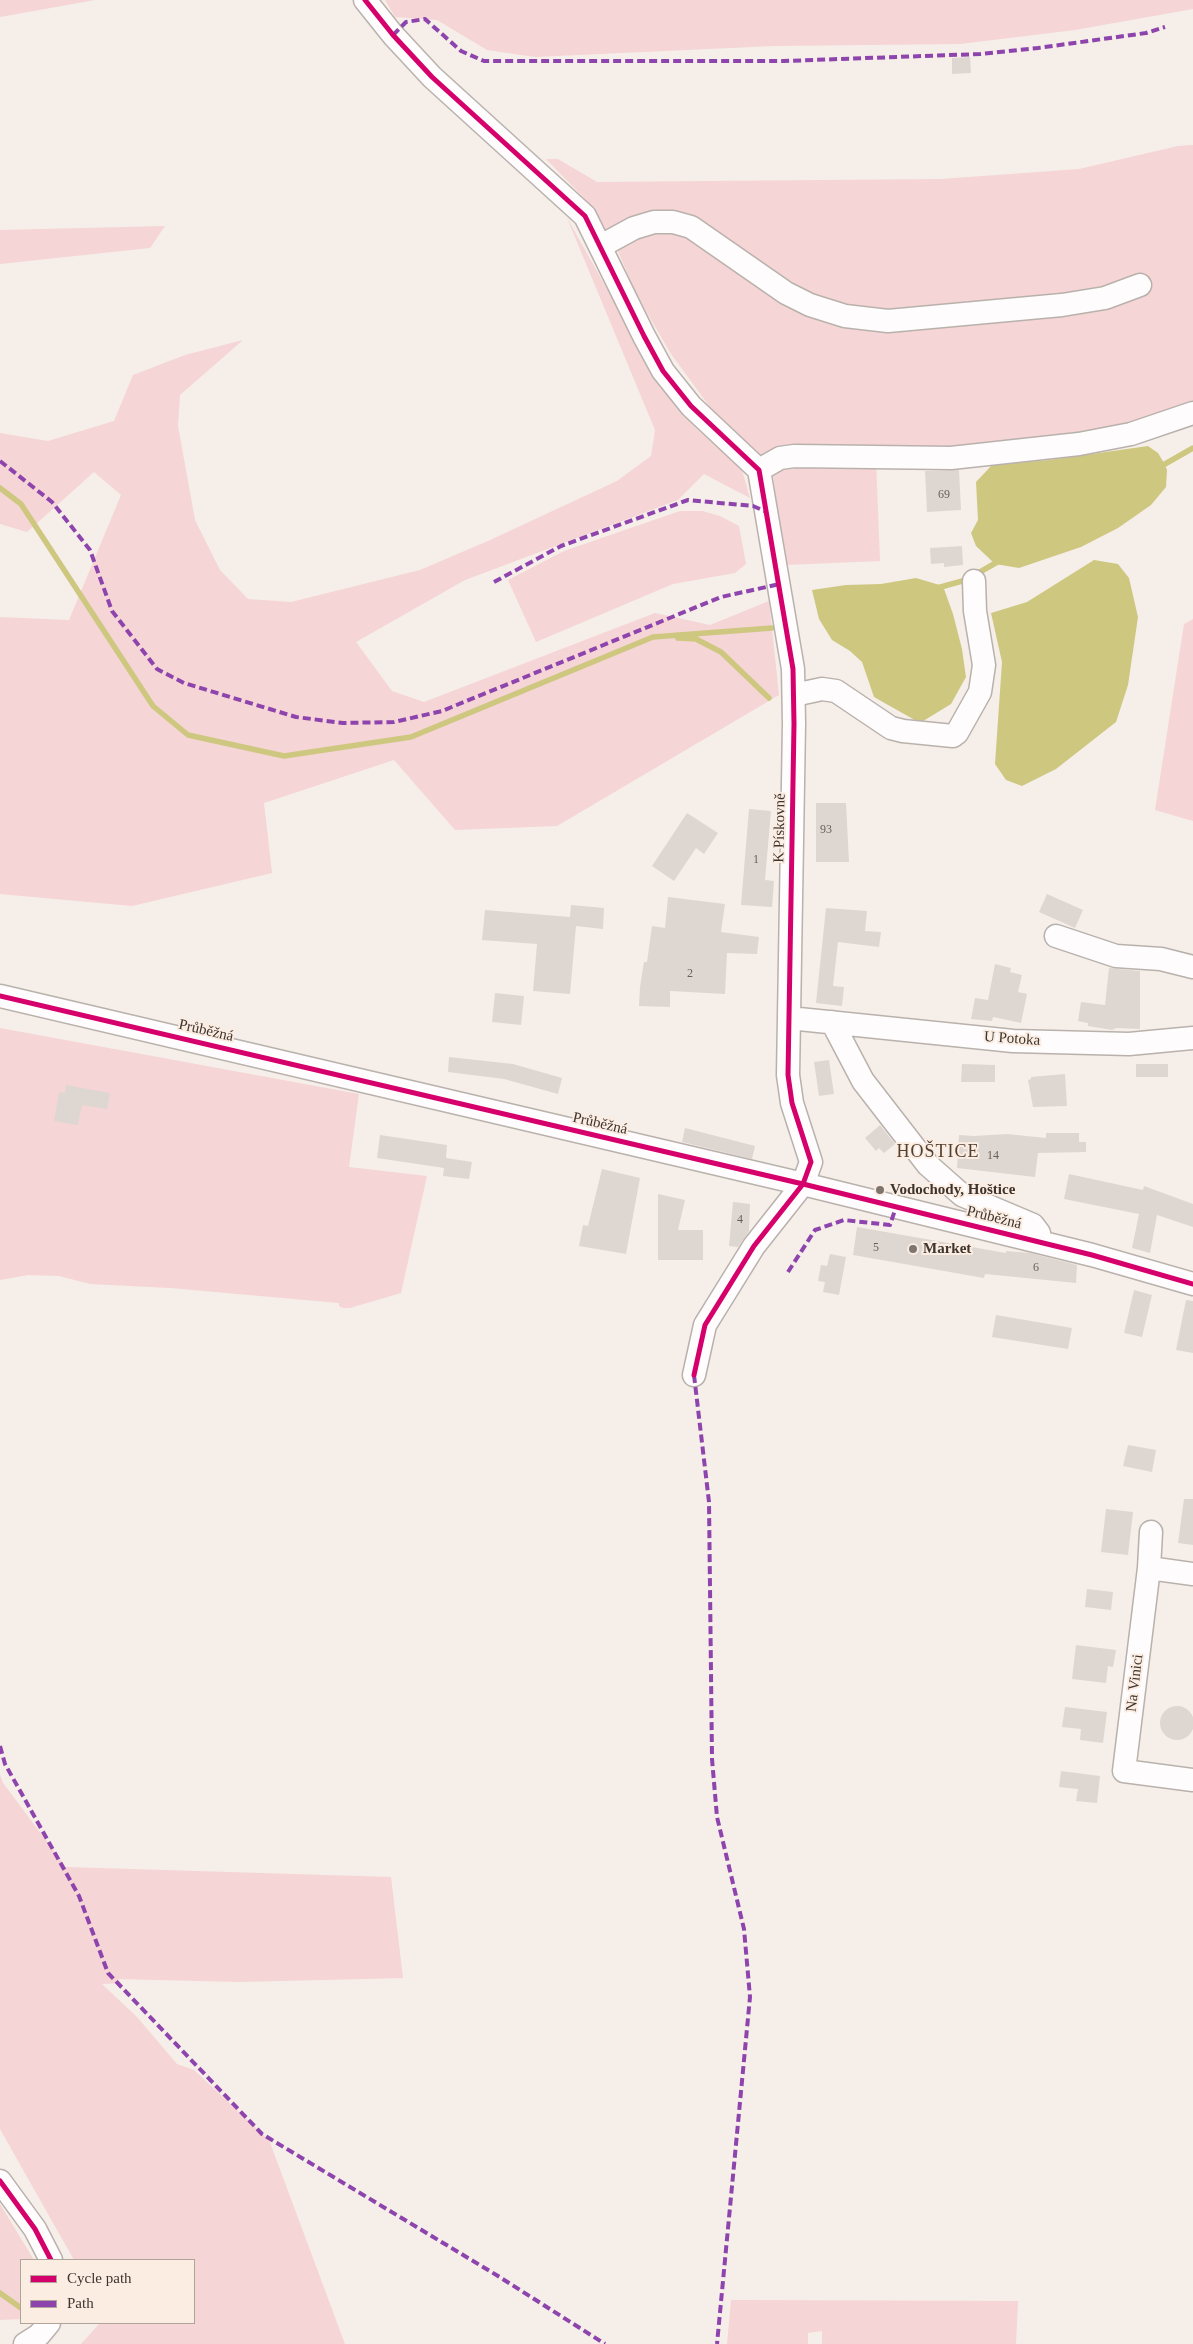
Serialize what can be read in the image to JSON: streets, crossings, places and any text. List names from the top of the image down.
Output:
{
  "streets": {
    "street": [
      "K Pískovně",
      "Průběžná",
      "U Potoka",
      "Na Vinici"
    ]
  },
  "crossings": [
    ["K Pískovně", "Průběžná"],
    ["K Pískovně", "U Potoka"]
  ],
  "districts": ["HOŠTICE"],
  "places": ["Vodochody, Hoštice", "Market"],
  "house_numbers": [
    "69",
    "93",
    "1",
    "2",
    "14",
    "4",
    "5",
    "6"
  ],
  "legend": ["Cycle path", "Path"]
}
